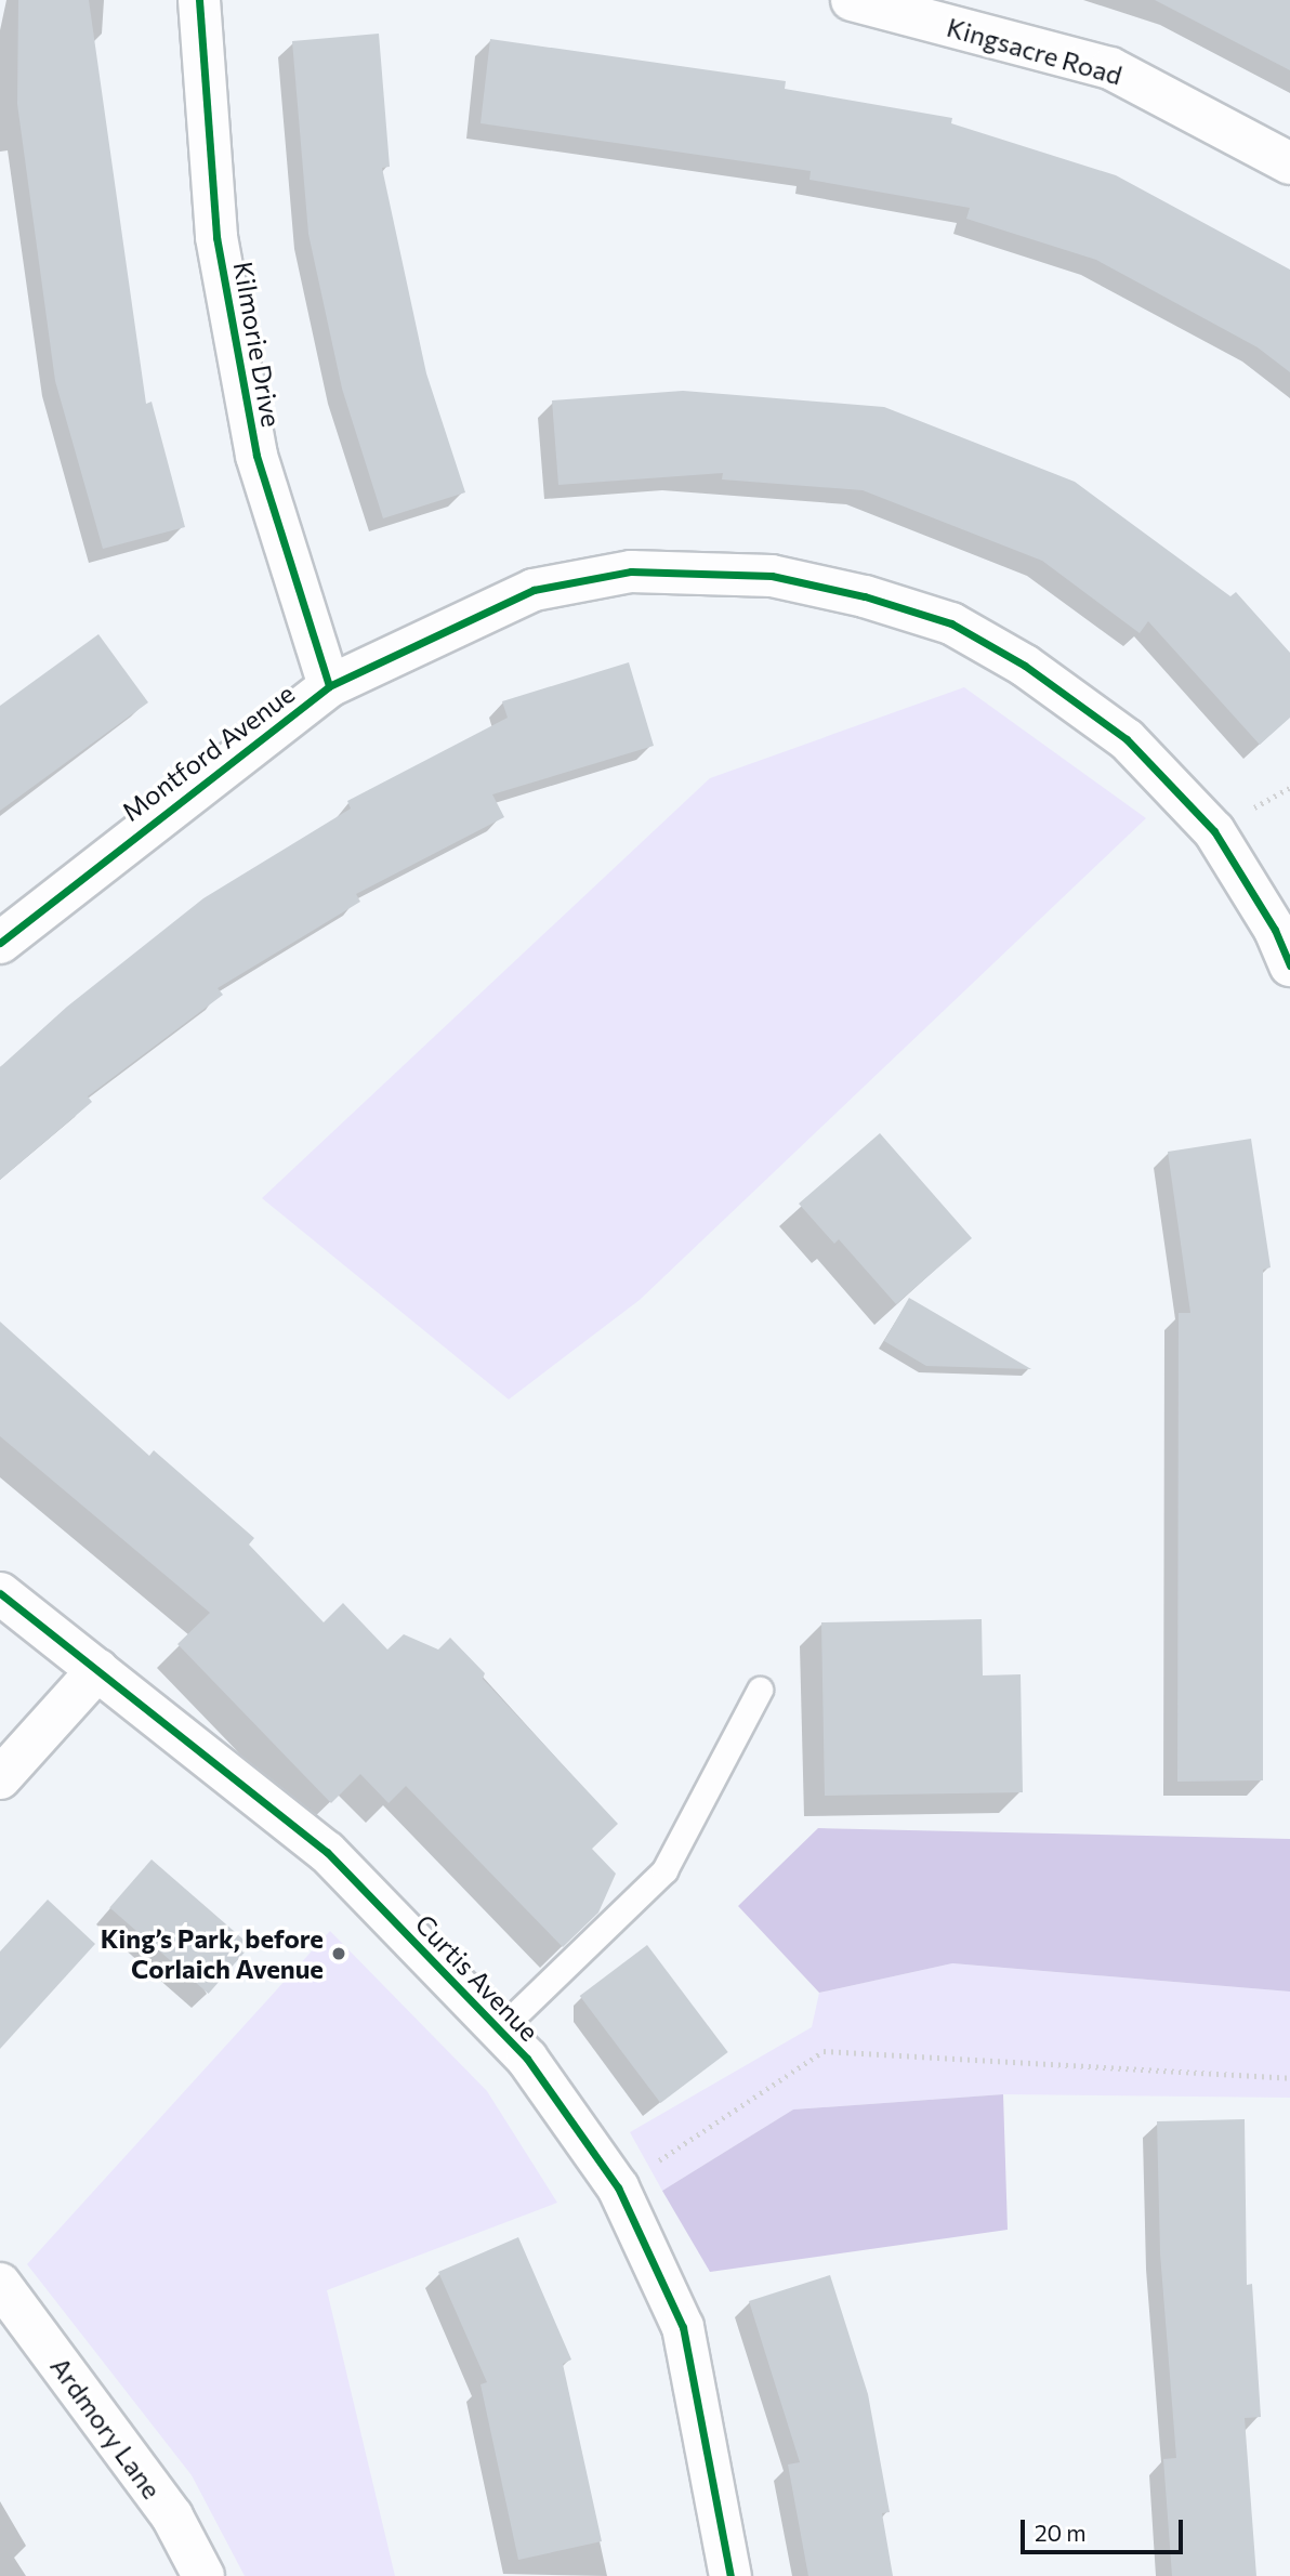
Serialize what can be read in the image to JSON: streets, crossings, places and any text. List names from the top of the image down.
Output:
{
  "streets": {
    "street": [
      "Kingsacre Road",
      "Kilmorie Drive",
      "Montford Avenue",
      "Curtis Avenue",
      "Ardmory Lane"
    ]
  },
  "crossings": [
    ["Kilmorie Drive", "Montford Avenue"]
  ],
  "places": ["King’s Park, before Corlaich Avenue"],
  "scale_bar": "20 m"
}
